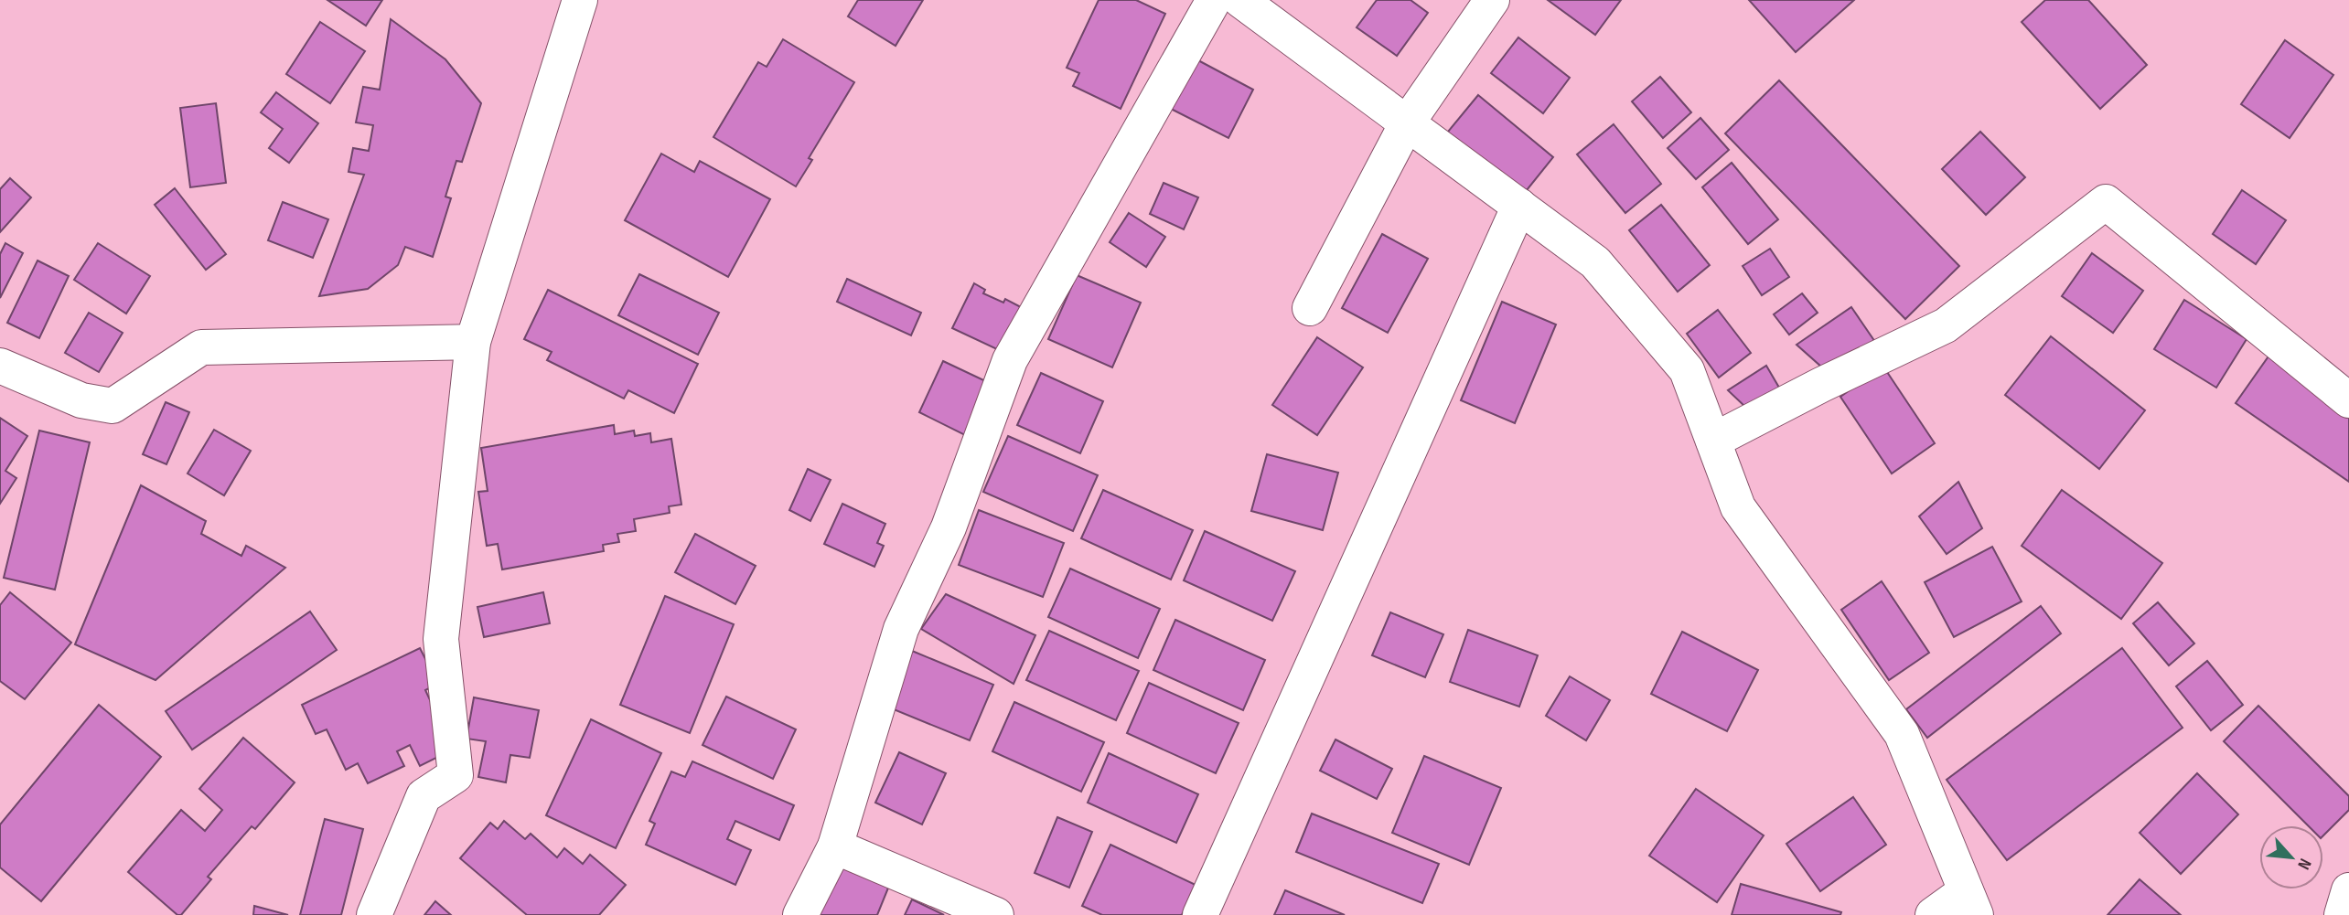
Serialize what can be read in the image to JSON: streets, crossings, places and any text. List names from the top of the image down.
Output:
{
  "north": "bottom right"
}
